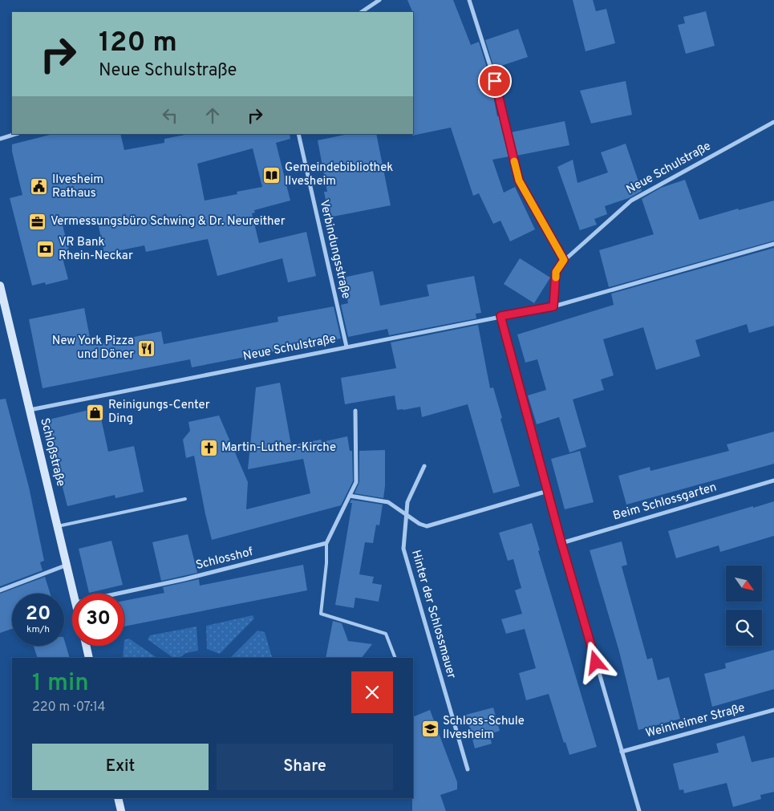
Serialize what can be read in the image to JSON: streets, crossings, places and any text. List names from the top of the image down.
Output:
{
  "streets": {
    "main road": ["Schloßstraße"],
    "street": [
      "Neue Schulstraße",
      "Verbindungsstraße",
      "Beim Schlossgarten",
      "Schlosshof",
      "Hinter der Schlossmauer",
      "Weinheimer Straße"
    ]
  },
  "crossings": [
    ["Neue Schulstraße", "Verbindungsstraße"],
    ["Neue Schulstraße", "Schloßstraße"]
  ],
  "places": {
    "library": ["Gemeindebibliothek Ilvesheim"],
    "public building": ["Ilvesheim Rathaus"],
    "office": ["Vermessungsbüro Schwing & Dr. Neureither"],
    "bank": ["VR Bank Rhein-Neckar"],
    "restaurant": ["New York Pizza und Döner"],
    "shop": ["Reinigungs-Center Ding"],
    "church": ["Martin-Luther-Kirche"],
    "school or university": ["Schloss-Schule Ilvesheim"]
  },
  "north": "bottom right",
  "page": {
    "turn": ["120 m", "Neue Schulstraße"],
    "speed": "20 km/h",
    "limit": "30",
    "heading": ["1 min", "220 m · 07:14"],
    "buttons": ["Exit", "Share"]
  }
}
